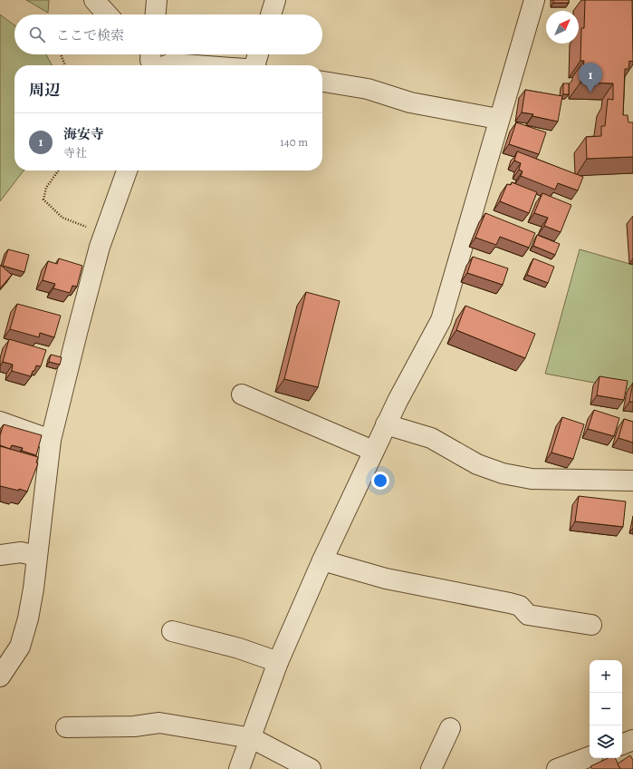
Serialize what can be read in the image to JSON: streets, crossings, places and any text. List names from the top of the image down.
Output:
{
  "north": "top right",
  "page": {
    "search": "ここで検索",
    "pins": "1",
    "heading": "周辺",
    "list": [
      {
        "mark": "1",
        "name": "海安寺",
        "note": "寺社",
        "value": "140 m"
      }
    ],
    "map_buttons": ["+", "−"]
  }
}
